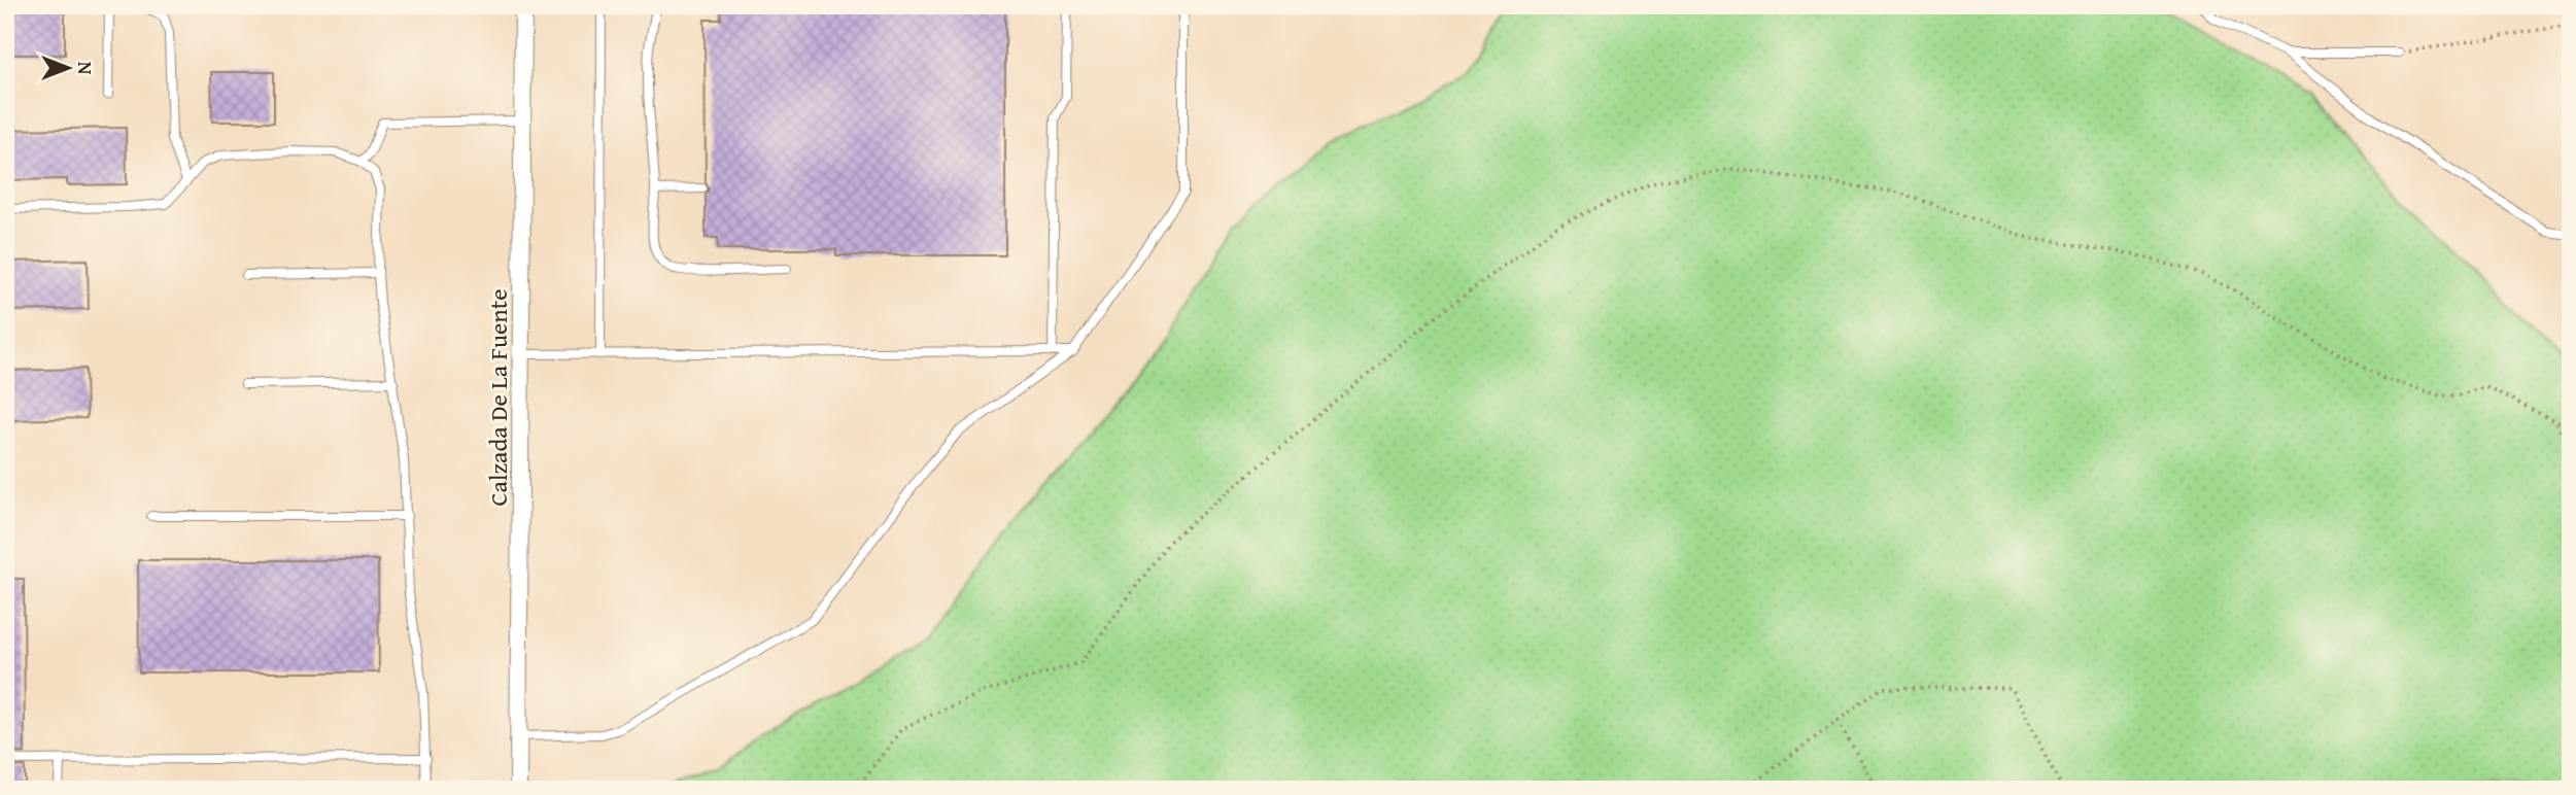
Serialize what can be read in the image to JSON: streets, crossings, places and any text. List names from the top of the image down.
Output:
{
  "streets": {
    "street": ["Calzada De La Fuente"]
  },
  "north": "right"
}
